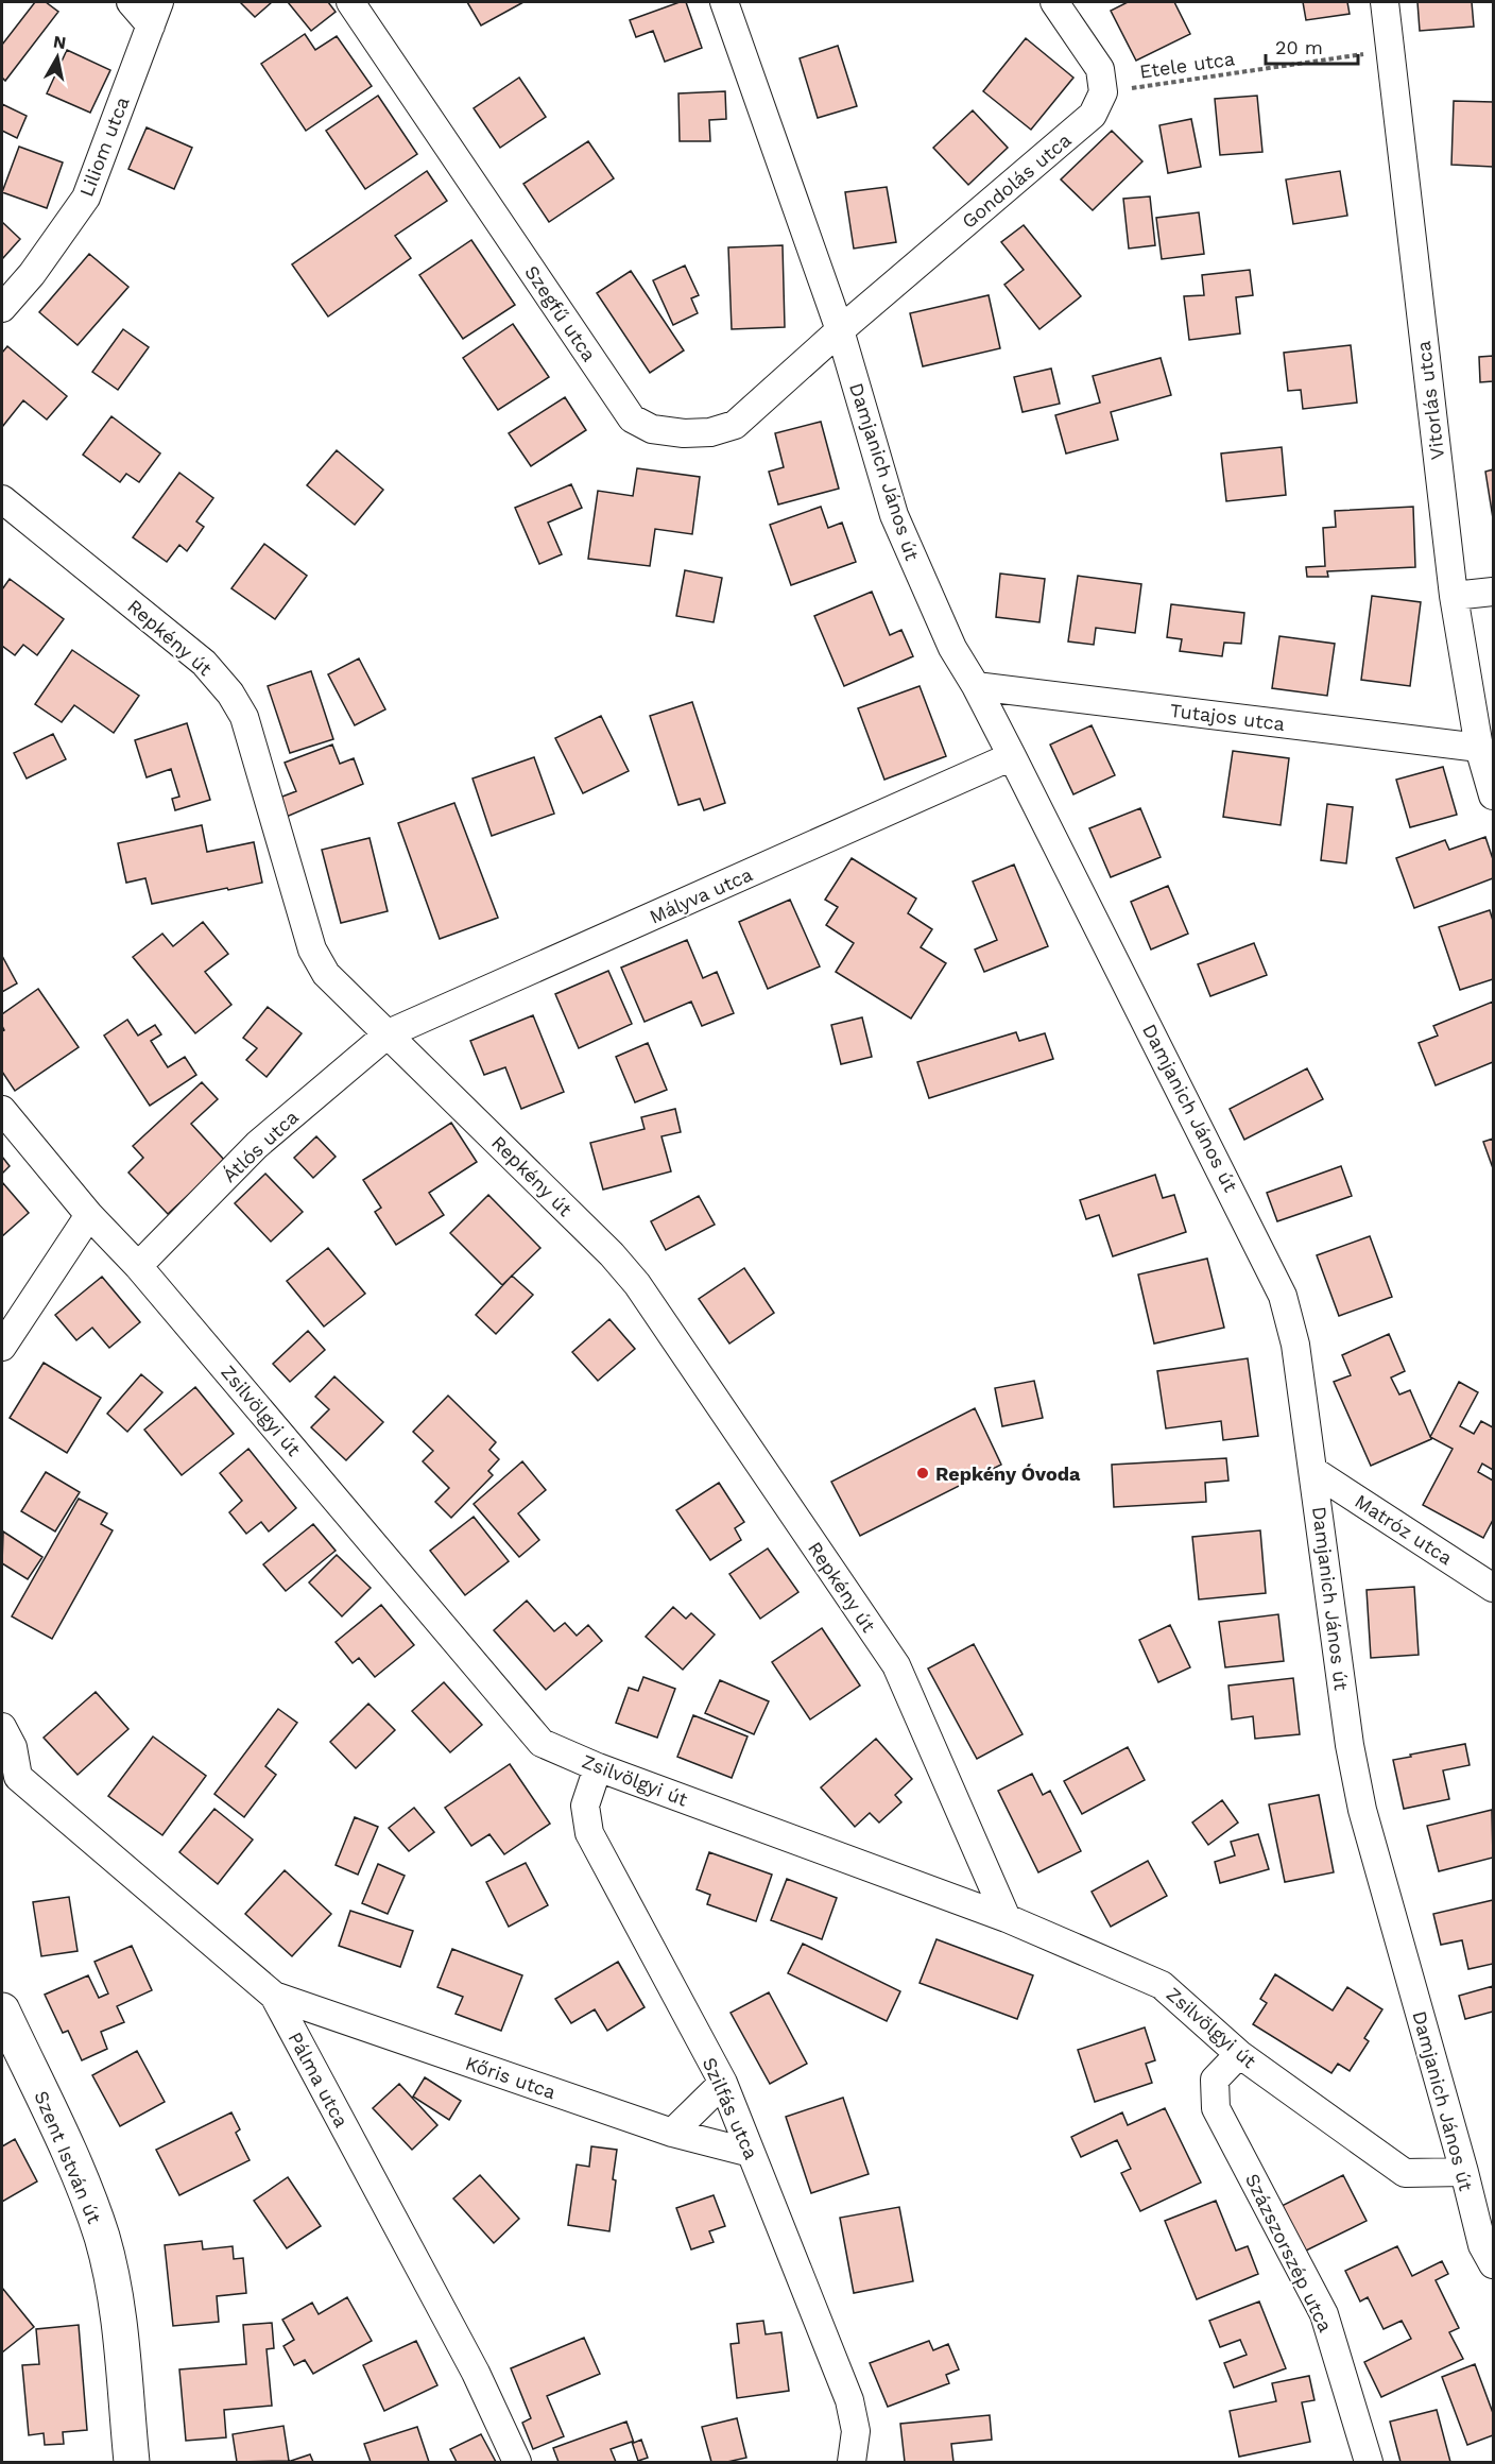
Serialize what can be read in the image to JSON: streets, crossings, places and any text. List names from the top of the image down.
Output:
{
  "streets": {
    "street": [
      "Liliom utca",
      "Gondolás utca",
      "Szegfű utca",
      "Vitorlás utca",
      "Damjanich János út",
      "Repkény út",
      "Tutajos utca",
      "Mályva utca",
      "Átlós utca",
      "Zsilvölgyi út",
      "Matróz utca",
      "Kőris utca",
      "Pálma utca",
      "Szilfás utca",
      "Szent István út",
      "Százszorszép utca"
    ],
    "path": ["Etele utca"]
  },
  "crossings": [
    ["Etele utca", "Gondolás utca"],
    ["Etele utca", "Vitorlás utca"],
    ["Gondolás utca", "Szegfű utca"],
    ["Gondolás utca", "Damjanich János út"],
    ["Szegfű utca", "Damjanich János út"],
    ["Vitorlás utca", "Tutajos utca"],
    ["Damjanich János út", "Tutajos utca"],
    ["Damjanich János út", "Mályva utca"],
    ["Damjanich János út", "Zsilvölgyi út"],
    ["Damjanich János út", "Matróz utca"],
    ["Repkény út", "Mályva utca"],
    ["Repkény út", "Átlós utca"],
    ["Repkény út", "Zsilvölgyi út"],
    ["Mályva utca", "Átlós utca"],
    ["Átlós utca", "Zsilvölgyi út"],
    ["Zsilvölgyi út", "Szilfás utca"],
    ["Zsilvölgyi út", "Százszorszép utca"],
    ["Kőris utca", "Pálma utca"],
    ["Kőris utca", "Szilfás utca"]
  ],
  "places": ["Repkény Óvoda"],
  "scale_bar": "20 m",
  "north": "top"
}
